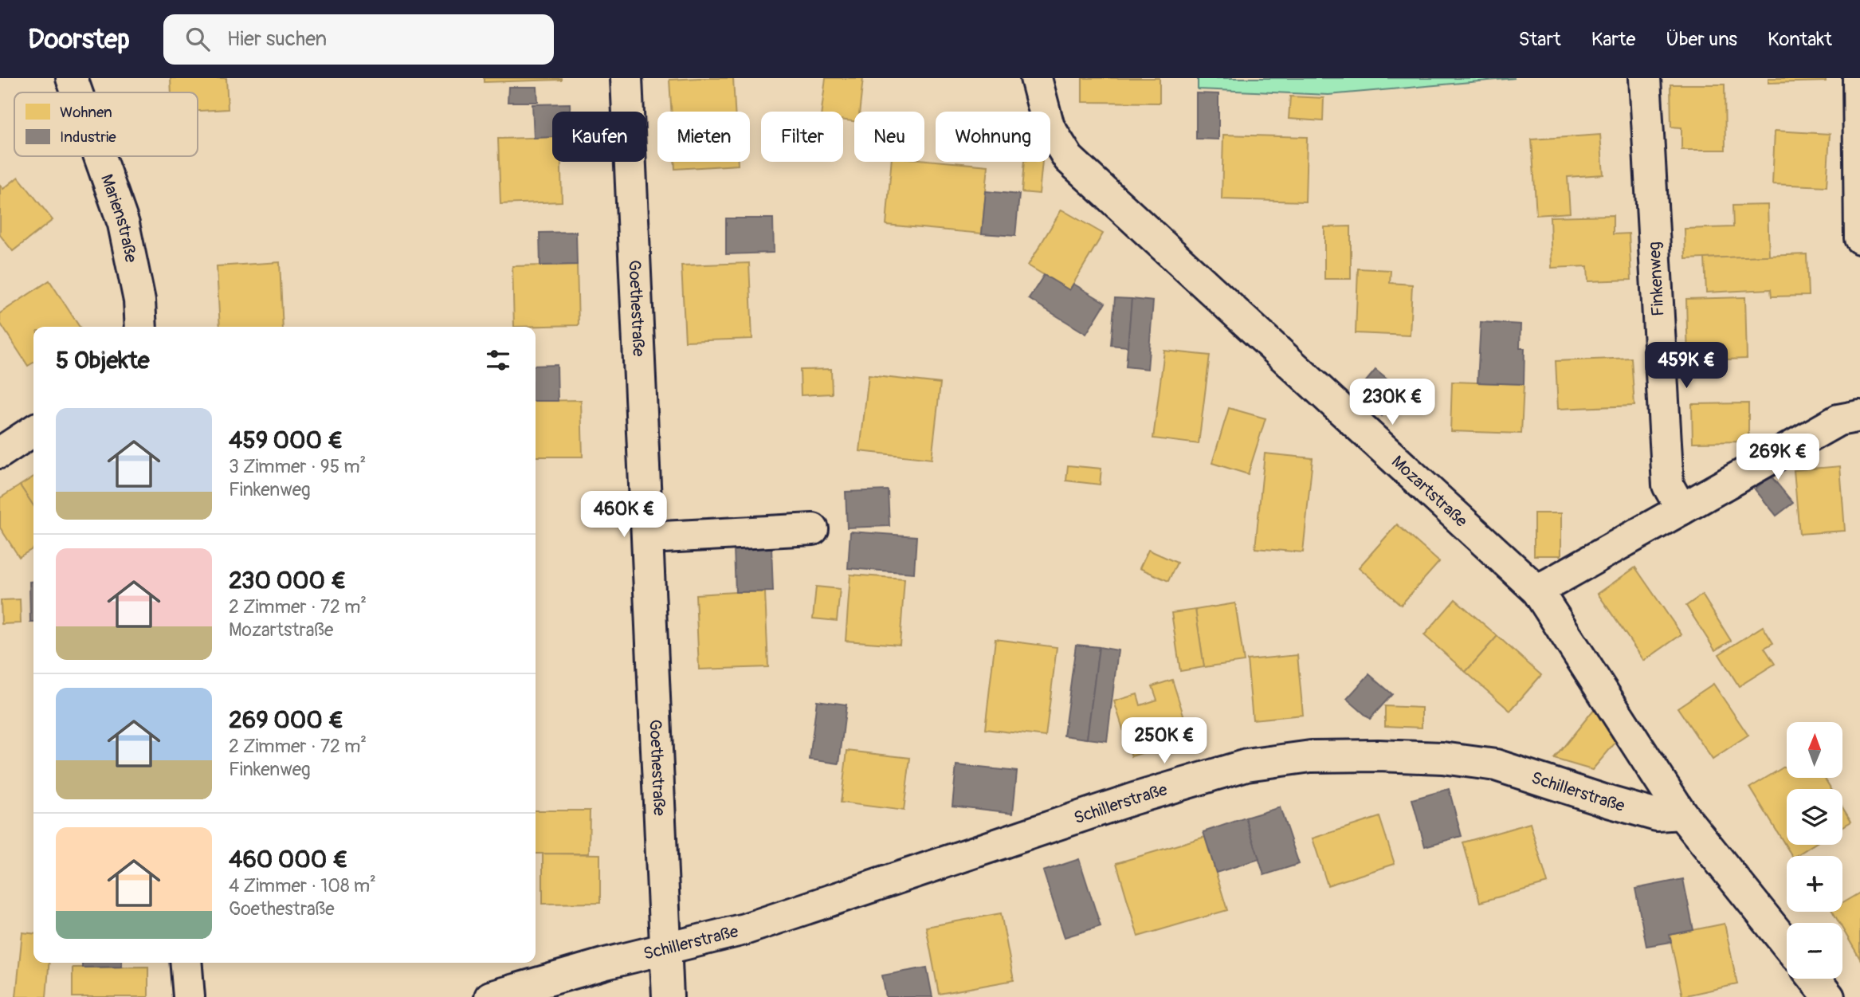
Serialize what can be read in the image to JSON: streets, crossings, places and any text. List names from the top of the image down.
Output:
{
  "streets": {
    "street": [
      "Marienstraße",
      "Finkenweg",
      "Goethestraße",
      "Mozartstraße",
      "Schillerstraße"
    ]
  },
  "crossings": [
    ["Goethestraße", "Schillerstraße"],
    ["Mozartstraße", "Schillerstraße"]
  ],
  "legend": ["Wohnen", "Industrie"],
  "north": "top",
  "page": {
    "header": "Doorstep",
    "search": "Hier suchen",
    "nav": [
      "Start",
      "Karte",
      "Über uns",
      "Kontakt"
    ],
    "chip": [
      "Kaufen",
      "Mieten",
      "Filter",
      "Neu",
      "Wohnung"
    ],
    "heading": "5 Objekte",
    "price": [
      "459K €",
      "230K €",
      "269K €",
      "460K €",
      "250K €"
    ],
    "list": [
      {
        "name": "459 000 €",
        "note": "3 Zimmer · 95 m² · Finkenweg"
      },
      {
        "name": "230 000 €",
        "note": "2 Zimmer · 72 m² · Mozartstraße"
      },
      {
        "name": "269 000 €",
        "note": "2 Zimmer · 72 m² · Finkenweg"
      },
      {
        "name": "460 000 €",
        "note": "4 Zimmer · 108 m² · Goethestraße"
      }
    ],
    "map_buttons": ["+", "−"]
  }
}
